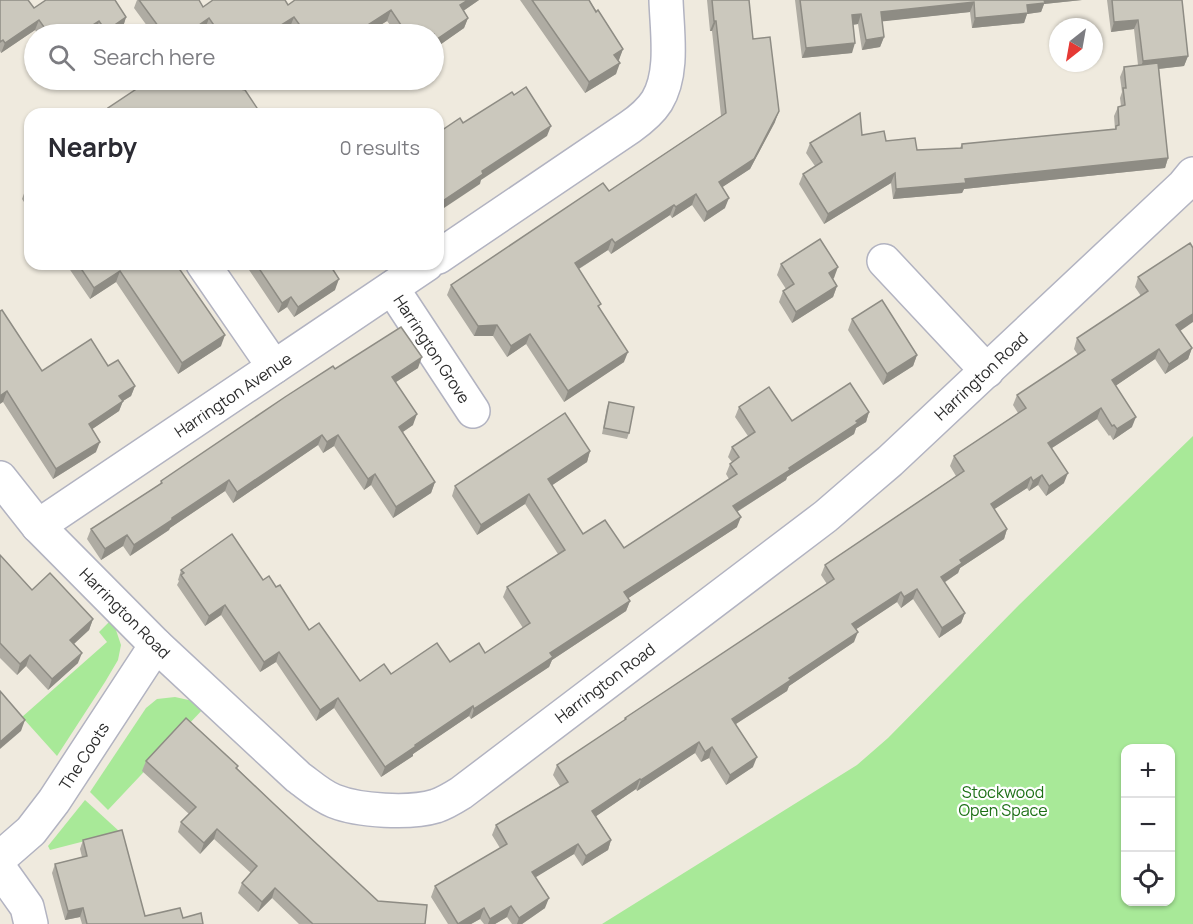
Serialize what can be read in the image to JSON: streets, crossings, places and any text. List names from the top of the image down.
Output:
{
  "streets": {
    "street": [
      "Harrington Grove",
      "Harrington Road",
      "Harrington Avenue",
      "The Coots"
    ]
  },
  "crossings": [
    ["Harrington Grove", "Harrington Avenue"],
    ["Harrington Road", "Harrington Avenue"],
    ["Harrington Road", "The Coots"]
  ],
  "parks": ["Stockwood Open Space"],
  "north": "bottom left",
  "page": {
    "search": "Search here",
    "heading": ["Nearby", "0 results"],
    "map_buttons": ["+", "−"]
  }
}
